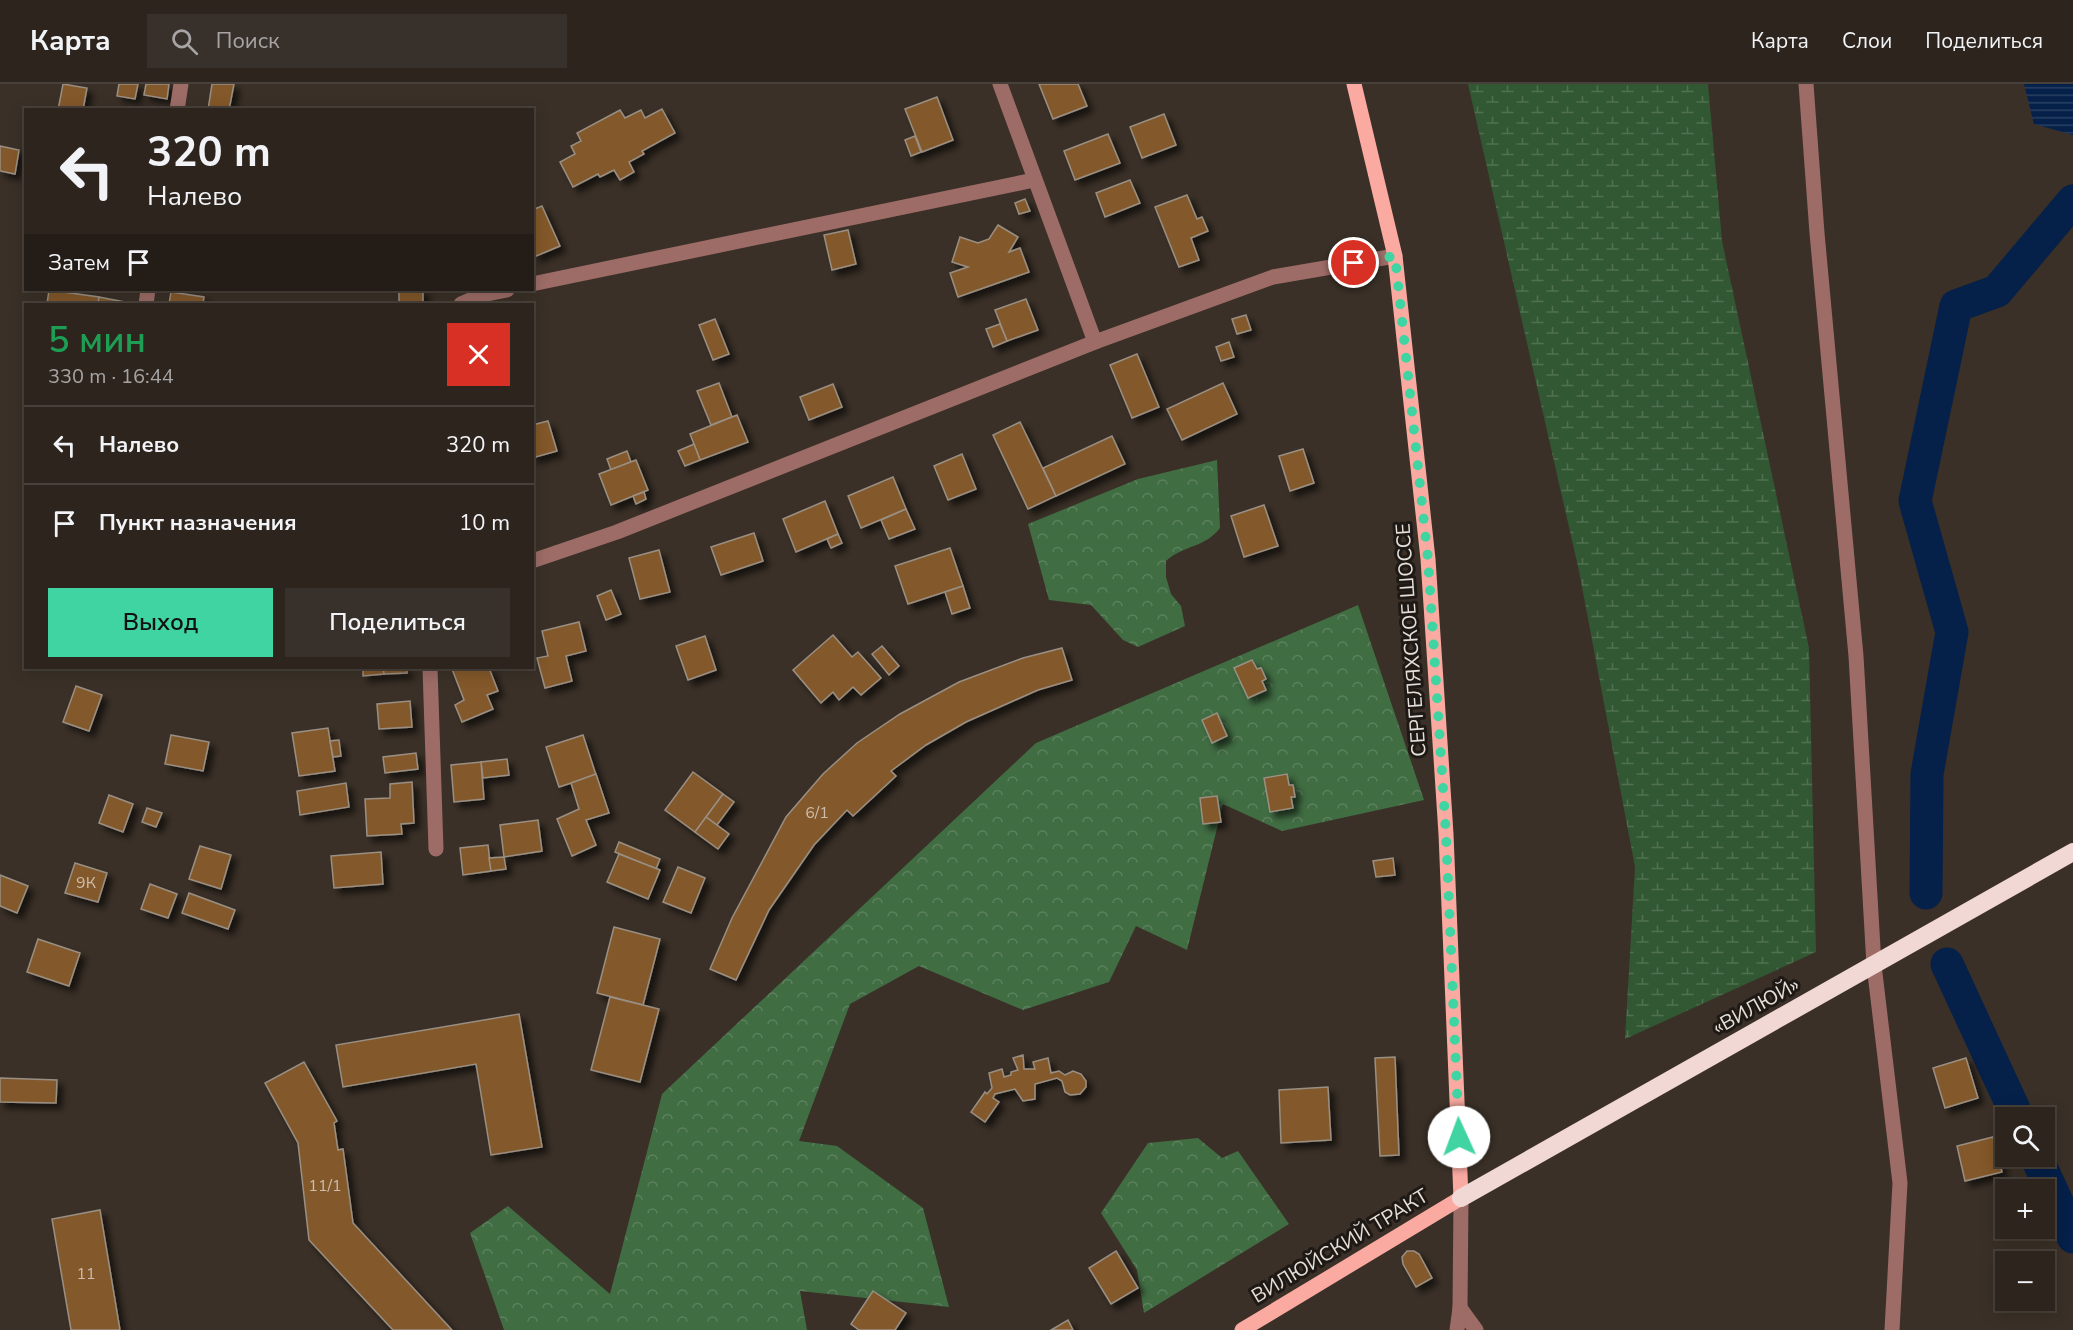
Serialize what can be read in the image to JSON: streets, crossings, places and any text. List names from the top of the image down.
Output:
{
  "streets": {
    "highway": ["«ВИЛЮЙ»"],
    "main road": ["СЕРГЕЛЯХСКОЕ ШОССЕ", "ВИЛЮЙСКИЙ ТРАКТ"]
  },
  "crossings": [
    ["СЕРГЕЛЯХСКОЕ ШОССЕ", "«ВИЛЮЙ»"],
    ["СЕРГЕЛЯХСКОЕ ШОССЕ", "ВИЛЮЙСКИЙ ТРАКТ"],
    ["«ВИЛЮЙ»", "ВИЛЮЙСКИЙ ТРАКТ"]
  ],
  "house_numbers": [
    "6/1",
    "9К",
    "11/1",
    "11"
  ],
  "page": {
    "header": "Карта",
    "search": "Поиск",
    "nav": ["Карта", "Слои", "Поделиться"],
    "turn": ["320 m", "Налево"],
    "then": "Затем",
    "heading": ["5 мин", "330 m · 16:44"],
    "list": [
      {
        "name": "Налево",
        "value": "320 m"
      },
      {
        "name": "Пункт назначения",
        "value": "10 m"
      }
    ],
    "buttons": ["Выход", "Поделиться"],
    "map_buttons": ["+", "−"]
  }
}
